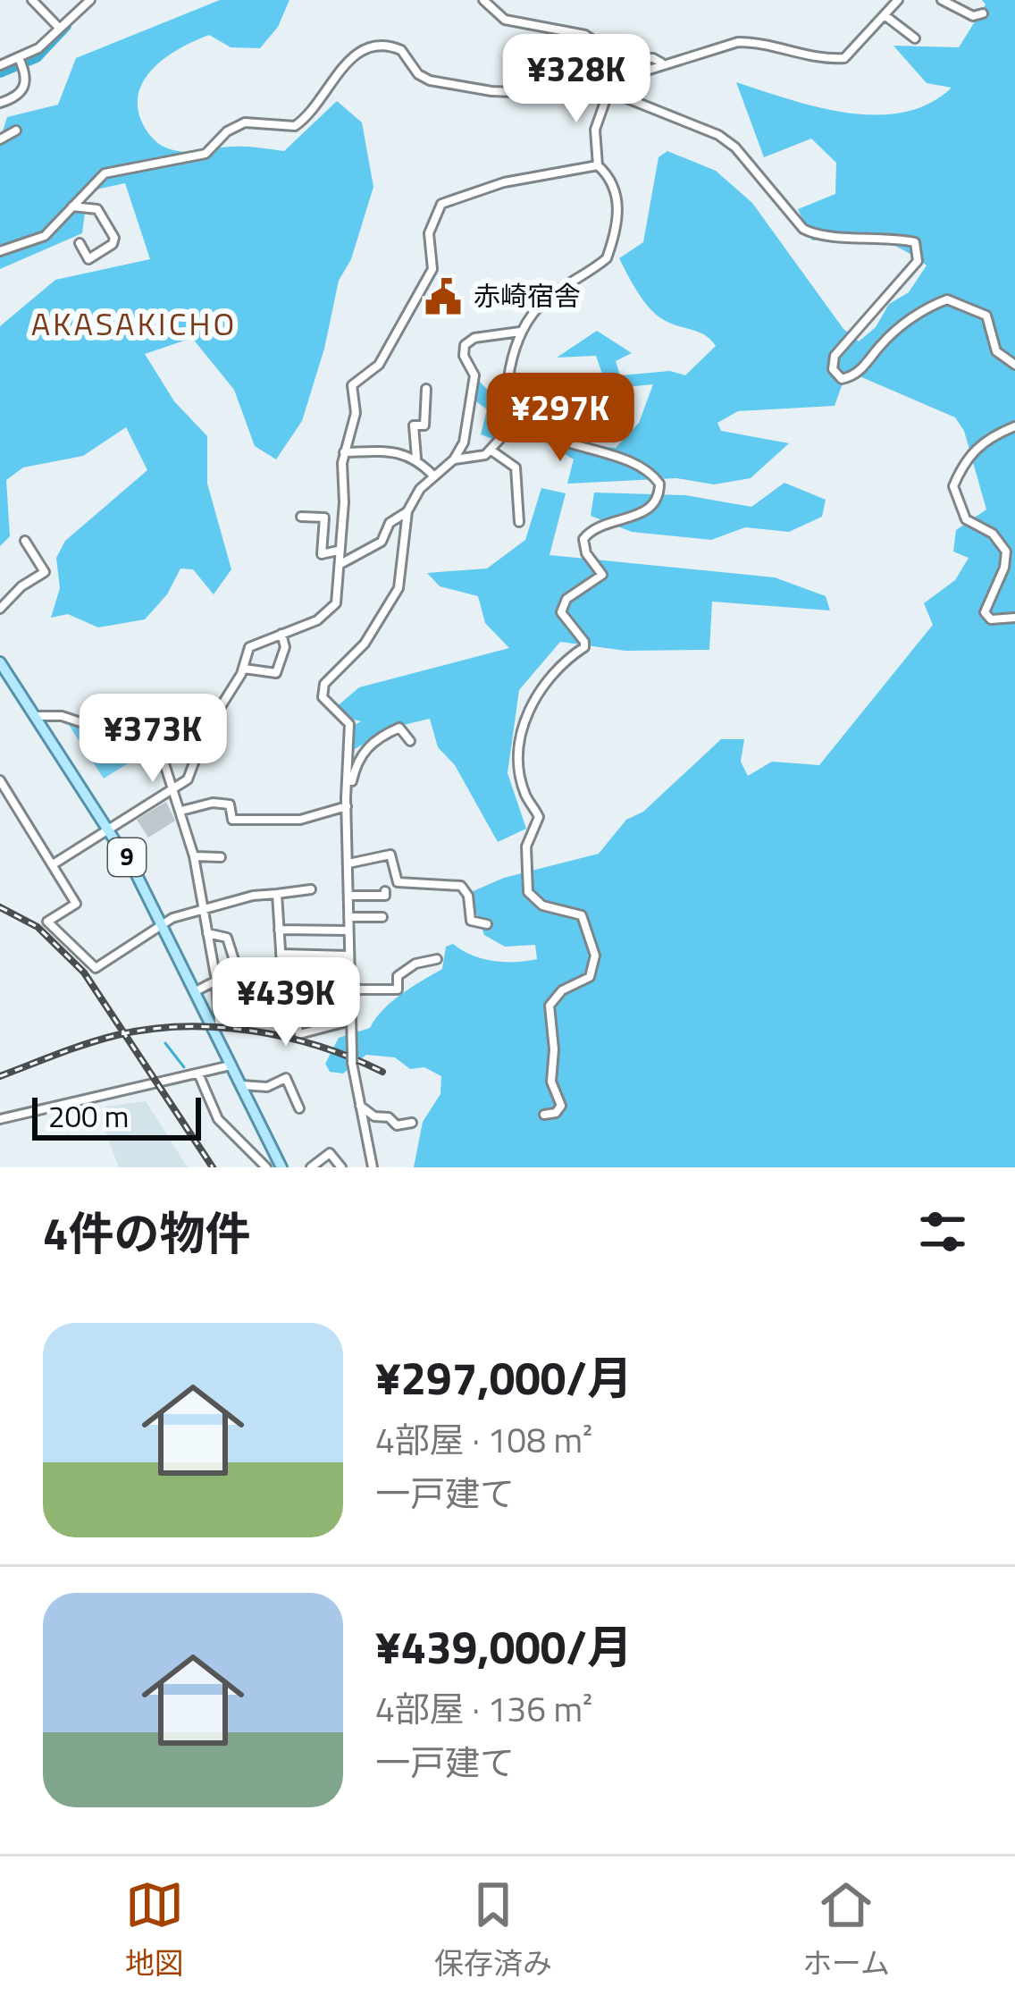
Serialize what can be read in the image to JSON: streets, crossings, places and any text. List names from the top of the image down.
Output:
{
  "streets": {
    "main road": ["9"]
  },
  "districts": ["AKASAKICHO"],
  "places": {
    "public building": ["赤崎宿舎"]
  },
  "scale_bar": "200 m",
  "page": {
    "price": [
      "¥328K",
      "¥297K",
      "¥373K",
      "¥439K"
    ],
    "scale": "200 m",
    "heading": "4件の物件",
    "list": [
      {
        "name": "¥297,000/月",
        "note": "4部屋 · 108 m² · 一戸建て"
      },
      {
        "name": "¥439,000/月",
        "note": "4部屋 · 136 m² · 一戸建て"
      }
    ],
    "tabs": ["地図", "保存済み", "ホーム"]
  }
}
